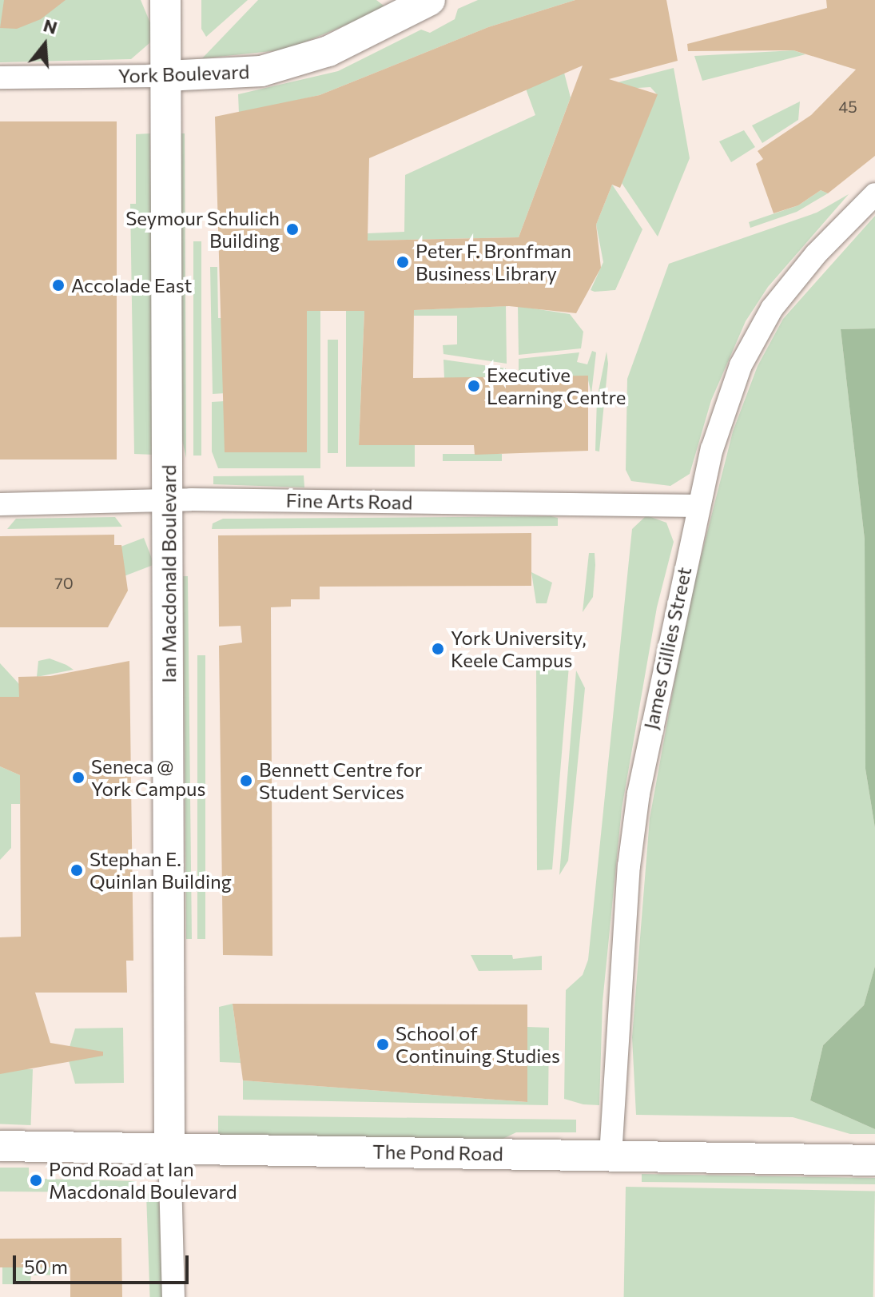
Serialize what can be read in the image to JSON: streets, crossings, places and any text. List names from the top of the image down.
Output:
{
  "streets": {
    "street": [
      "York Boulevard",
      "Fine Arts Road",
      "Ian Macdonald Boulevard",
      "James Gillies Street",
      "The Pond Road"
    ]
  },
  "crossings": [
    ["York Boulevard", "Ian Macdonald Boulevard"],
    ["Fine Arts Road", "Ian Macdonald Boulevard"],
    ["Fine Arts Road", "James Gillies Street"],
    ["Ian Macdonald Boulevard", "The Pond Road"],
    ["James Gillies Street", "The Pond Road"]
  ],
  "places": [
    "Seymour Schulich Building",
    "Peter F. Bronfman Business Library",
    "Accolade East",
    "Executive Learning Centre",
    "York University, Keele Campus",
    "Seneca @ York Campus",
    "Bennett Centre for Student Services",
    "Stephan E. Quinlan Building",
    "School of Continuing Studies",
    "Pond Road at Ian Macdonald Boulevard"
  ],
  "house_numbers": ["45", "70"],
  "scale_bar": "50 m",
  "north": "top"
}
